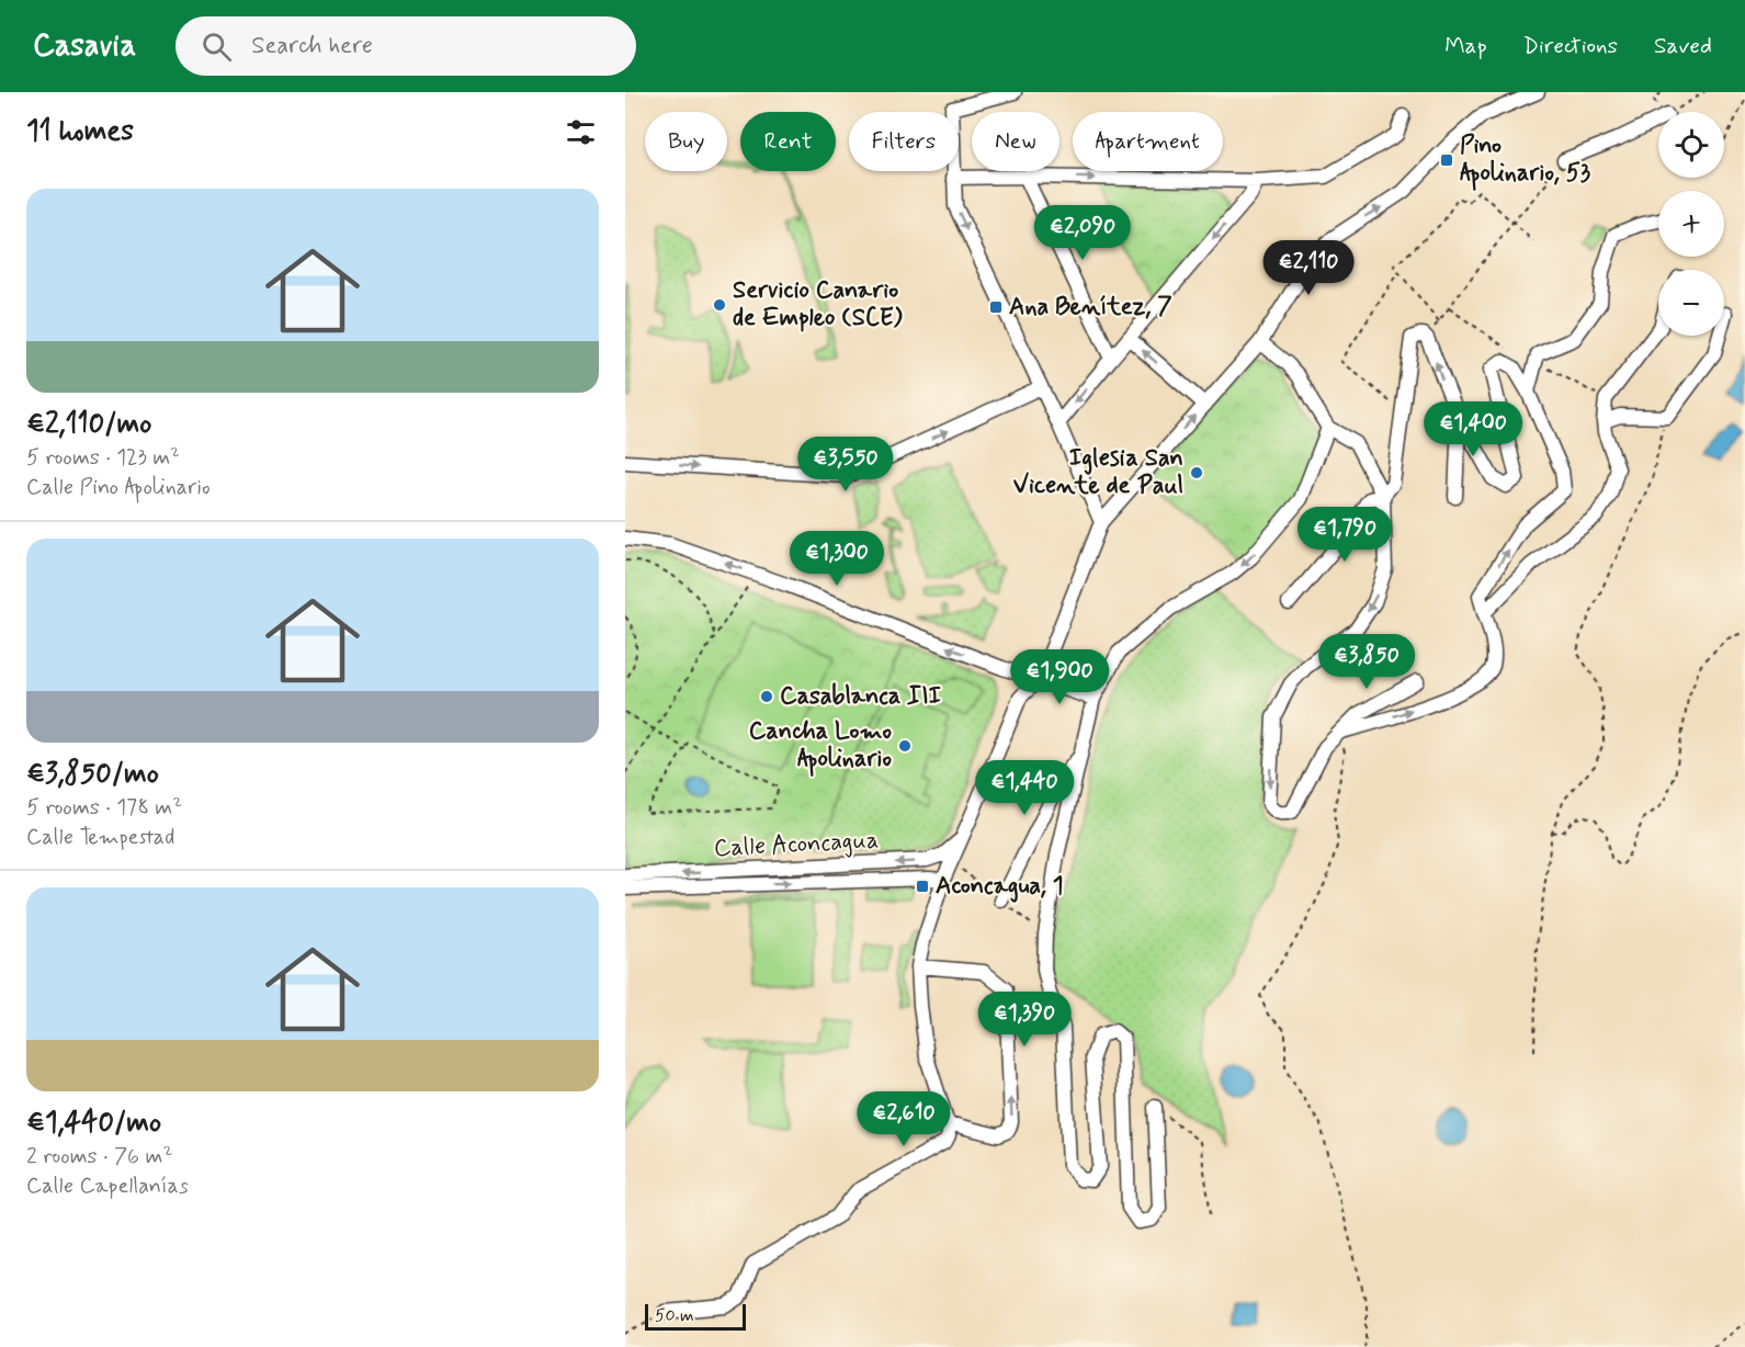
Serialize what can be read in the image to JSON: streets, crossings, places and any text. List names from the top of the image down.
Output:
{
  "streets": {
    "street": ["Calle Aconcagua"]
  },
  "places": {
    "transit": ["Pino Apolinario, 53", "Ana Benítez, 7", "Aconcagua, 1"],
    "other": [
      "Servicio Canario de Empleo (SCE)",
      "Iglesia San Vicente de Paul",
      "Casablanca III",
      "Cancha Lomo Apolinario"
    ]
  },
  "scale_bar": "50 m",
  "page": {
    "header": "Casavia",
    "search": "Search here",
    "nav": ["Map", "Directions", "Saved"],
    "heading": "11 homes",
    "map_buttons": ["+", "−"],
    "chip": [
      "Buy",
      "Rent",
      "Filters",
      "New",
      "Apartment"
    ],
    "list": [
      {
        "name": "€2,110/mo",
        "note": "5 rooms · 123 m² · Calle Pino Apolinario"
      },
      {
        "name": "€3,850/mo",
        "note": "5 rooms · 178 m² · Calle Tempestad"
      },
      {
        "name": "€1,440/mo",
        "note": "2 rooms · 76 m² · Calle Capellanías"
      }
    ],
    "price": [
      "€2,090",
      "€2,110",
      "€1,400",
      "€3,550",
      "€1,790",
      "€1,300",
      "€3,850",
      "€1,900",
      "€1,440",
      "€1,390",
      "€2,610"
    ],
    "scale": "50 m"
  }
}
